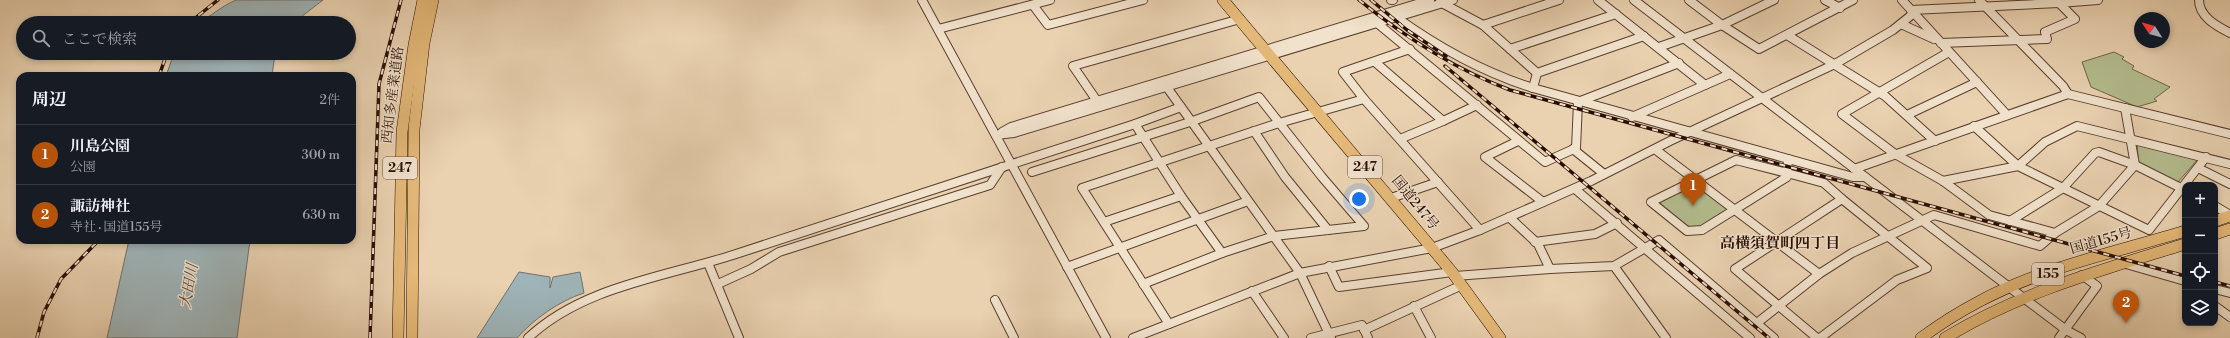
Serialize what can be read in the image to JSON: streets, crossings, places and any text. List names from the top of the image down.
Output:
{
  "streets": {
    "highway": [
      "西知多産業道路",
      "247",
      "国道247号",
      "国道155号",
      "155"
    ]
  },
  "districts": ["高横須賀町四丁目"],
  "water": ["大田川"],
  "north": "top left",
  "page": {
    "search": "ここで検索",
    "heading": ["周辺", "2件"],
    "list": [
      {
        "mark": "1",
        "name": "川島公園",
        "note": "公園",
        "value": "300 m"
      },
      {
        "mark": "2",
        "name": "諏訪神社",
        "note": "寺社 · 国道155号",
        "value": "630 m"
      }
    ],
    "pins": ["1", "2"],
    "map_buttons": ["+", "−"]
  }
}
